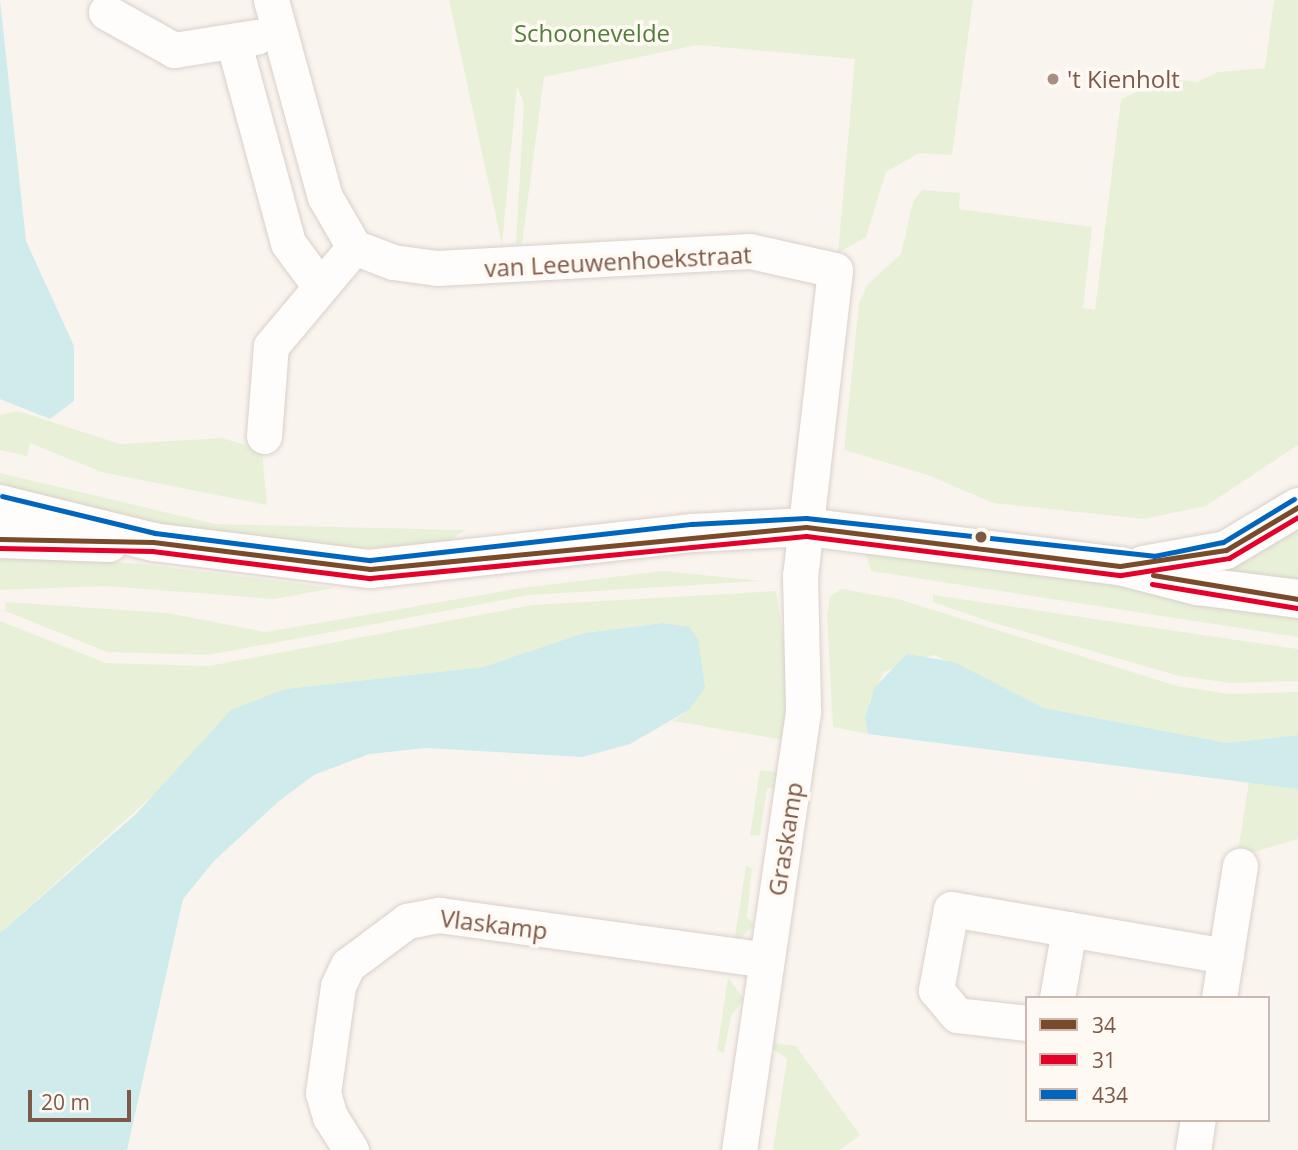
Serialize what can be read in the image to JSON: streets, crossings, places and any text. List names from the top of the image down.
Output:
{
  "streets": {
    "street": ["van Leeuwenhoekstraat", "Graskamp", "Vlaskamp"]
  },
  "crossings": [
    ["van Leeuwenhoekstraat", "Graskamp"],
    ["Graskamp", "Vlaskamp"]
  ],
  "parks": ["Schoonevelde"],
  "places": ["'t Kienholt"],
  "lines": ["transit line 434", "transit line 34", "transit line 31"],
  "legend": ["34", "31", "434"],
  "scale_bar": "20 m"
}
